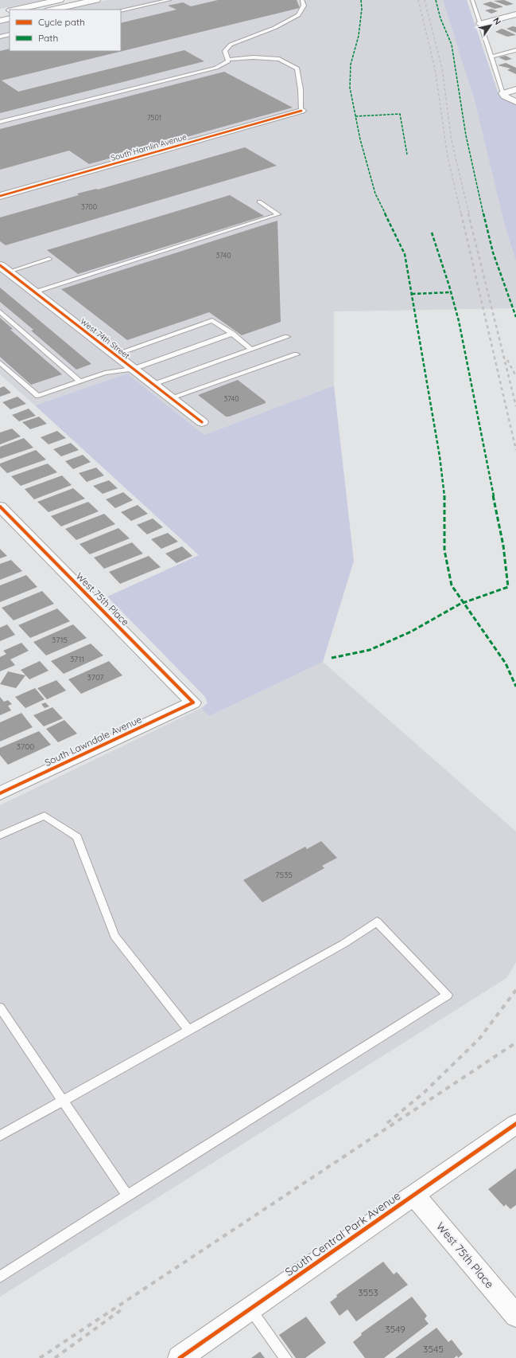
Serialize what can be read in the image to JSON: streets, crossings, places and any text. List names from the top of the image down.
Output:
{
  "streets": {
    "street": [
      "South Hamlin Avenue",
      "West 74th Street",
      "West 75th Place",
      "South Lawndale Avenue",
      "South Central Park Avenue"
    ]
  },
  "crossings": [
    ["West 75th Place", "South Lawndale Avenue"],
    ["West 75th Place", "South Central Park Avenue"]
  ],
  "house_numbers": [
    "7501",
    "3700",
    "3740",
    "3740",
    "3715",
    "3711",
    "3707",
    "3700",
    "7535",
    "3553",
    "3549",
    "3545"
  ],
  "legend": ["Cycle path", "Path"],
  "north": "top right"
}
